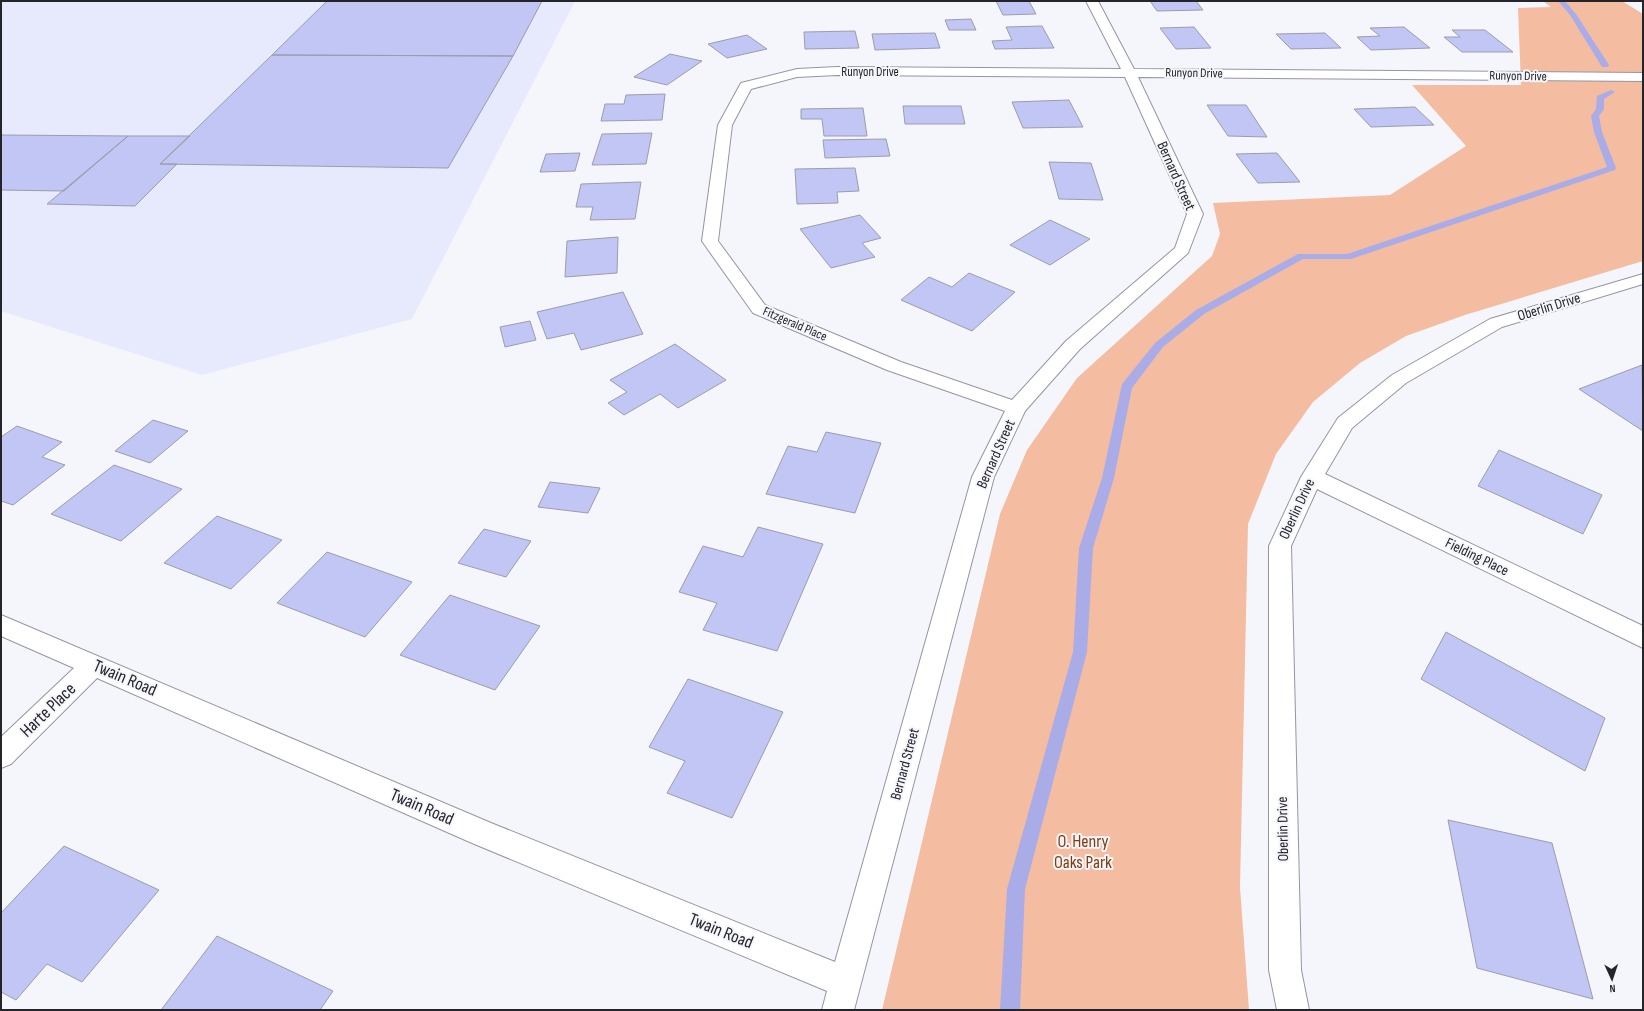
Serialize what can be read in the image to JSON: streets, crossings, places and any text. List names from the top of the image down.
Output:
{
  "streets": {
    "street": [
      "Runyon Drive",
      "Bernard Street",
      "Oberlin Drive",
      "Fitzgerald Place",
      "Fielding Place",
      "Twain Road",
      "Harte Place"
    ]
  },
  "crossings": [
    ["Runyon Drive", "Bernard Street"],
    ["Runyon Drive", "Fitzgerald Place"],
    ["Bernard Street", "Fitzgerald Place"],
    ["Bernard Street", "Twain Road"],
    ["Oberlin Drive", "Fielding Place"],
    ["Twain Road", "Harte Place"]
  ],
  "parks": ["O. Henry Oaks Park"],
  "north": "bottom"
}
